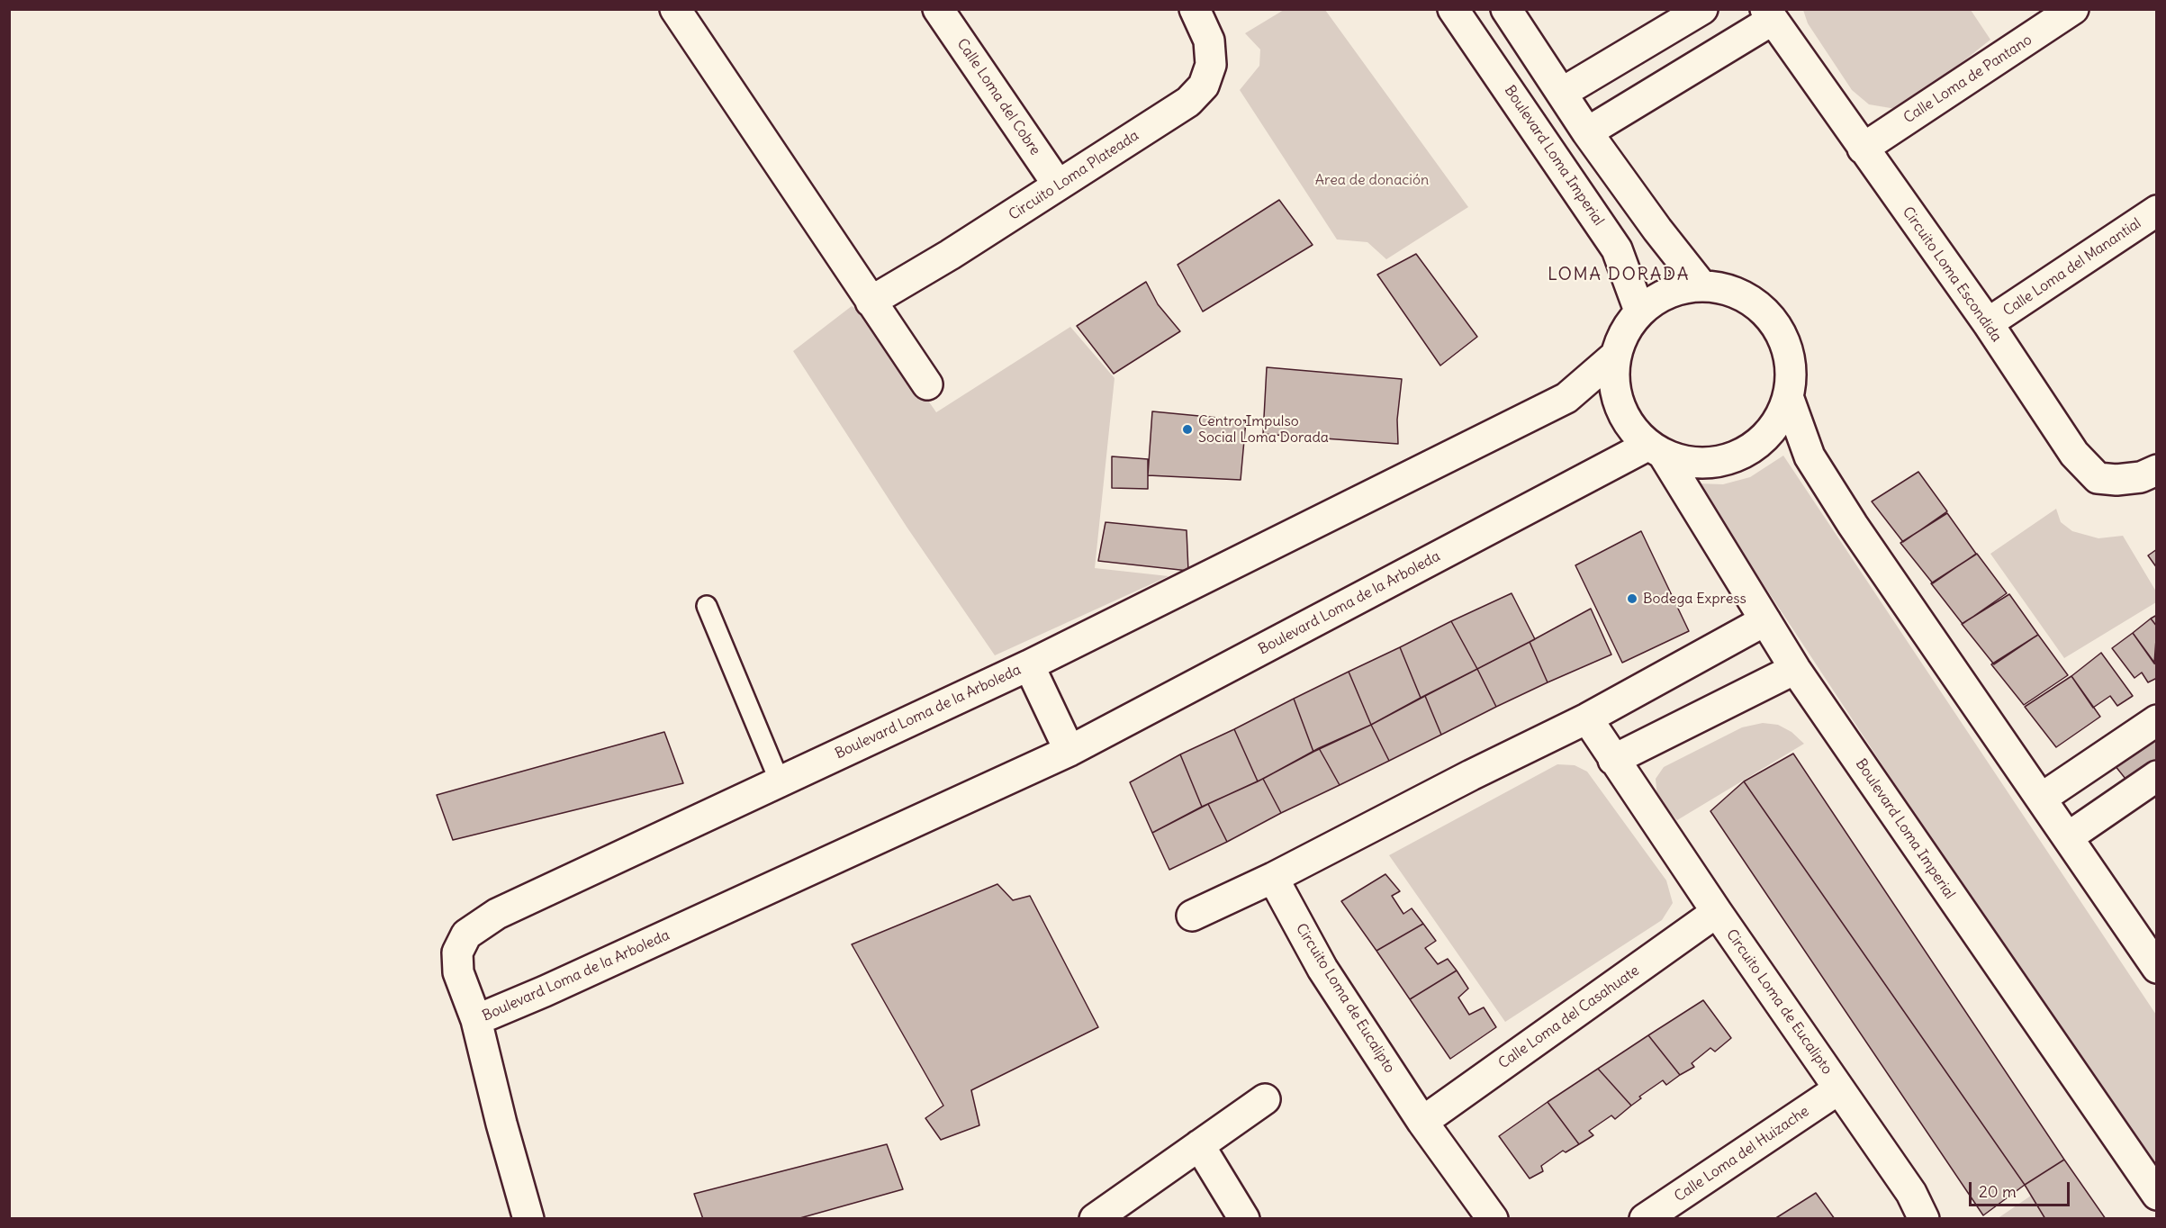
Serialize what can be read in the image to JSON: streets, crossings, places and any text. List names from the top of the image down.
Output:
{
  "streets": {
    "street": [
      "Calle Loma de Pantano",
      "Calle Loma del Cobre",
      "Boulevard Loma Imperial",
      "Circuito Loma Plateada",
      "Calle Loma del Manantial",
      "Circuito Loma Escondida",
      "Boulevard Loma de la Arboleda",
      "Circuito Loma de Eucalipto",
      "Calle Loma del Casahuate",
      "Calle Loma del Huizache"
    ]
  },
  "crossings": [
    ["Calle Loma de Pantano", "Circuito Loma Escondida"],
    ["Calle Loma del Cobre", "Circuito Loma Plateada"],
    ["Boulevard Loma Imperial", "Boulevard Loma de la Arboleda"],
    ["Calle Loma del Manantial", "Circuito Loma Escondida"],
    ["Circuito Loma de Eucalipto", "Calle Loma del Casahuate"],
    ["Circuito Loma de Eucalipto", "Calle Loma del Huizache"]
  ],
  "districts": ["LOMA DORADA"],
  "parks": ["Area de donación"],
  "places": ["Centro Impulso Social Loma Dorada", "Bodega Express"],
  "scale_bar": "20 m"
}
